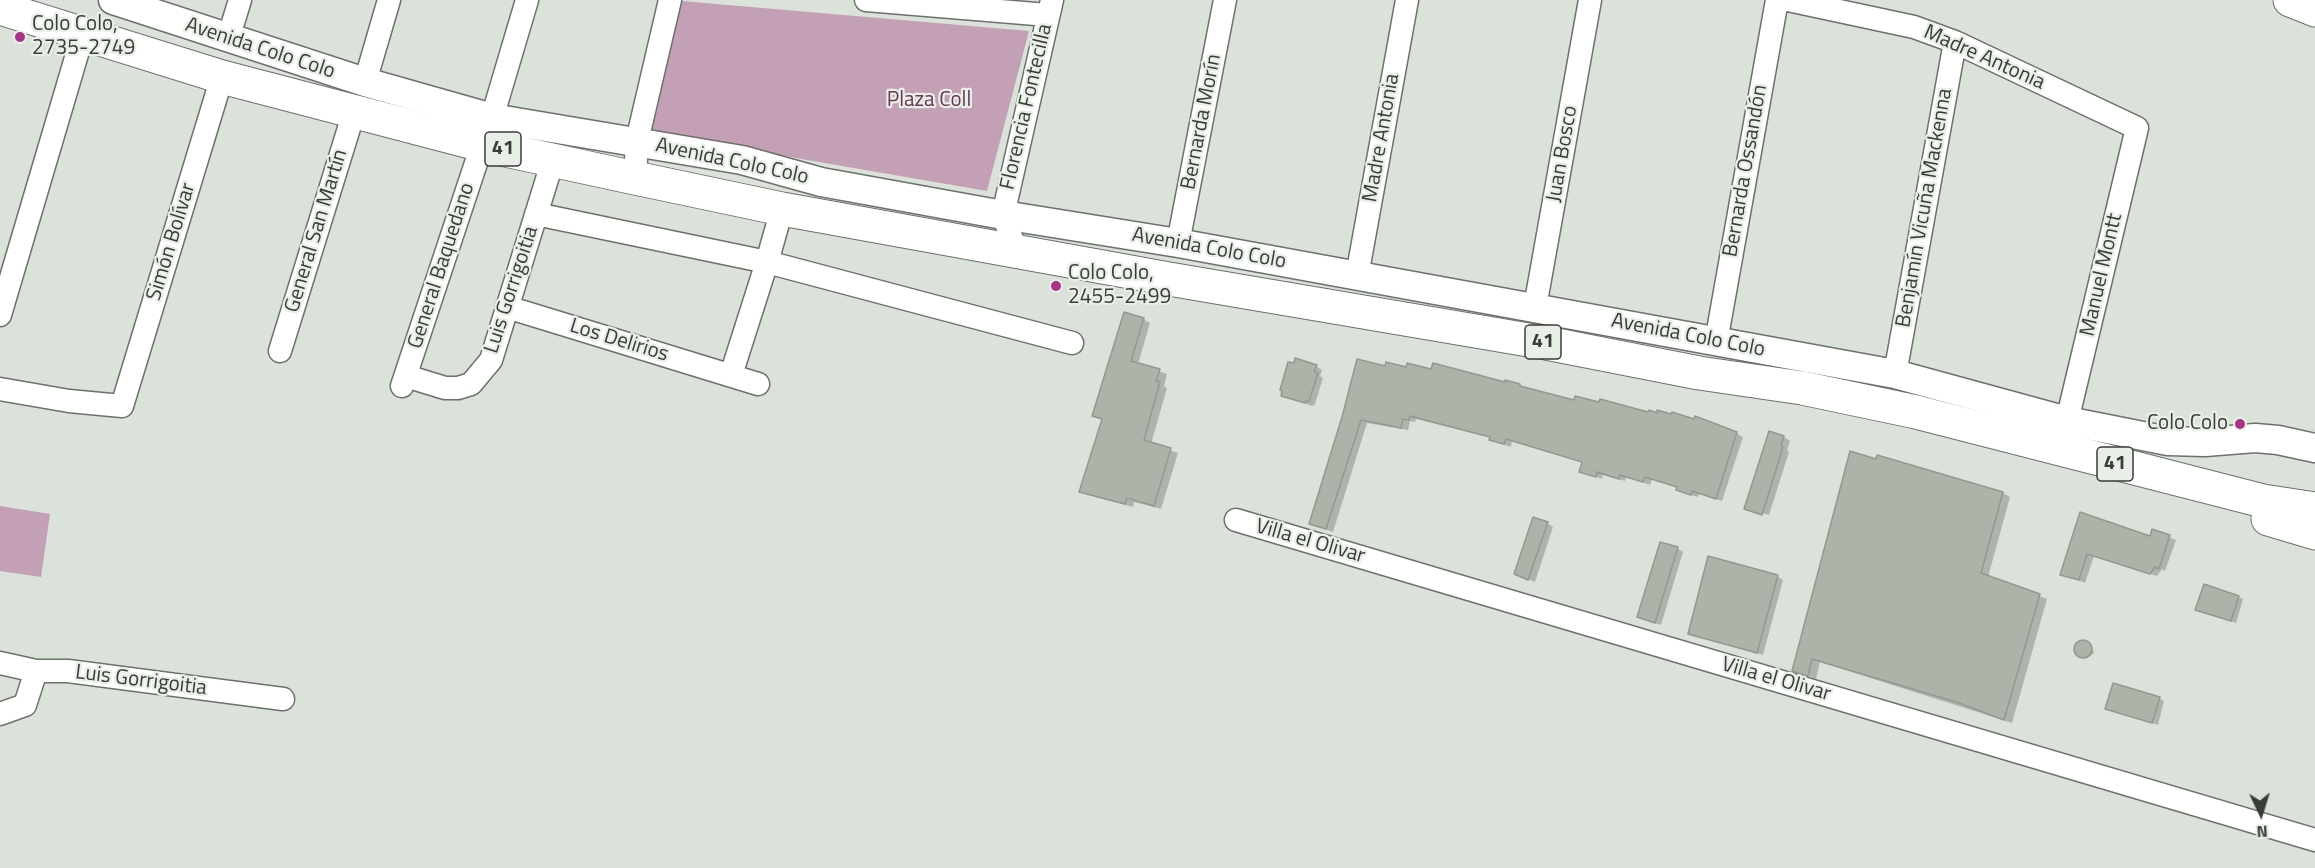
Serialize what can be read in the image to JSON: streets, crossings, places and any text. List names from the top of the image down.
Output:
{
  "streets": {
    "main road": ["Avenida Colo Colo", "41"],
    "street": [
      "Madre Antonia",
      "Florencia Fontecilla",
      "Bernarda Morín",
      "Juan Bosco",
      "Bernarda Ossandón",
      "Benjamín Vicuña Mackenna",
      "General San Martín",
      "Simón Bolívar",
      "General Baquedano",
      "Manuel Montt",
      "Luis Gorrigoitia",
      "Los Delirios",
      "Villa el Olivar"
    ]
  },
  "crossings": [
    ["Avenida Colo Colo", "Madre Antonia"],
    ["Avenida Colo Colo", "Florencia Fontecilla"],
    ["Avenida Colo Colo", "Bernarda Morín"],
    ["Avenida Colo Colo", "41"],
    ["Avenida Colo Colo", "Juan Bosco"],
    ["Avenida Colo Colo", "Bernarda Ossandón"],
    ["Avenida Colo Colo", "Benjamín Vicuña Mackenna"],
    ["Avenida Colo Colo", "General San Martín"],
    ["Avenida Colo Colo", "Simón Bolívar"],
    ["Avenida Colo Colo", "General Baquedano"],
    ["Avenida Colo Colo", "Manuel Montt"],
    ["Avenida Colo Colo", "Luis Gorrigoitia"],
    ["Madre Antonia", "Benjamín Vicuña Mackenna"],
    ["Madre Antonia", "Manuel Montt"],
    ["General Baquedano", "Luis Gorrigoitia"],
    ["Luis Gorrigoitia", "Los Delirios"]
  ],
  "parks": ["Plaza Coll"],
  "places": ["Colo Colo, 2735-2749", "Colo Colo, 2455-2499", "Colo Colo"],
  "north": "bottom"
}
